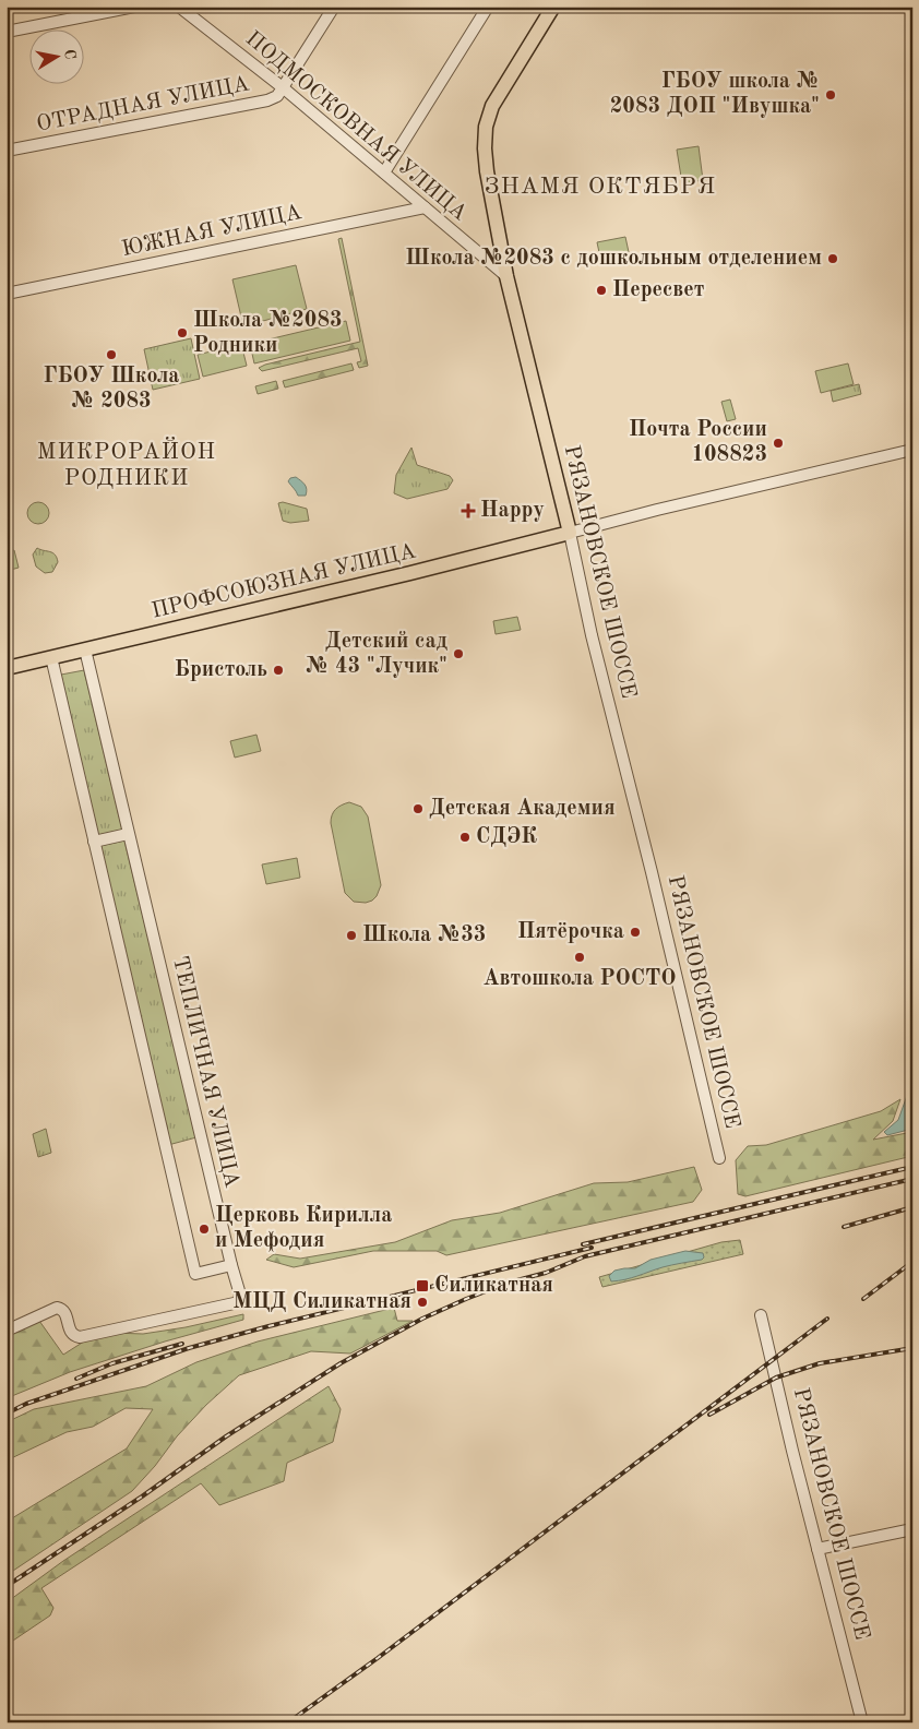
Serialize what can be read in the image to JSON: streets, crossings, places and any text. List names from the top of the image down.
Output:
{
  "streets": {
    "main road": ["РЯЗАНОВСКОЕ ШОССЕ", "ПРОФСОЮЗНАЯ УЛИЦА"],
    "street": [
      "ОТРАДНАЯ УЛИЦА",
      "ПОДМОСКОВНАЯ УЛИЦА",
      "ЮЖНАЯ УЛИЦА",
      "ТЕПЛИЧНАЯ УЛИЦА"
    ]
  },
  "crossings": [
    ["ОТРАДНАЯ УЛИЦА", "ПОДМОСКОВНАЯ УЛИЦА"],
    ["ПОДМОСКОВНАЯ УЛИЦА", "ЮЖНАЯ УЛИЦА"],
    ["ПОДМОСКОВНАЯ УЛИЦА", "РЯЗАНОВСКОЕ ШОССЕ"],
    ["РЯЗАНОВСКОЕ ШОССЕ", "ПРОФСОЮЗНАЯ УЛИЦА"],
    ["ПРОФСОЮЗНАЯ УЛИЦА", "ТЕПЛИЧНАЯ УЛИЦА"]
  ],
  "districts": ["ЗНАМЯ ОКТЯБРЯ", "МИКРОРАЙОН РОДНИКИ"],
  "places": {
    "other": [
      "ГБОУ школа № 2083 ДОП \"Ивушка\"",
      "Школа №2083 с дошкольным отделением",
      "Пересвет",
      "Школа №2083 Родники",
      "ГБОУ Школа № 2083",
      "Почта России 108823",
      "Детский сад № 43 \"Лучик\"",
      "Бристоль",
      "Детская Академия",
      "СДЭК",
      "Пятёрочка",
      "Школа №33",
      "Автошкола РОСТО",
      "Церковь Кирилла и Мефодия",
      "МЦД Силикатная"
    ],
    "health": ["Happy"],
    "transit": ["Силикатная"]
  },
  "north": "right"
}
